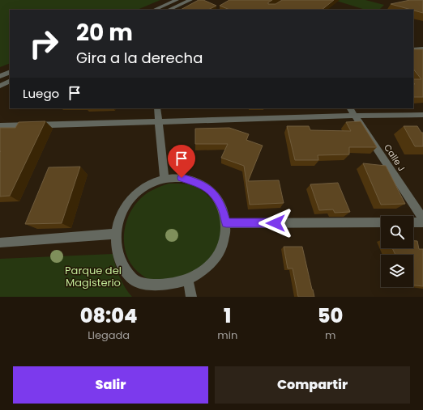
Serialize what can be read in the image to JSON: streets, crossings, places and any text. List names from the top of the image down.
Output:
{
  "streets": {
    "street": ["Calle J"]
  },
  "parks": ["Parque del Magisterio"],
  "page": {
    "turn": ["20 m", "Gira a la derecha"],
    "then": "Luego",
    "eta": [
      "08:04",
      "Llegada",
      "1",
      "min",
      "50",
      "m"
    ],
    "buttons": ["Salir", "Compartir"]
  }
}
